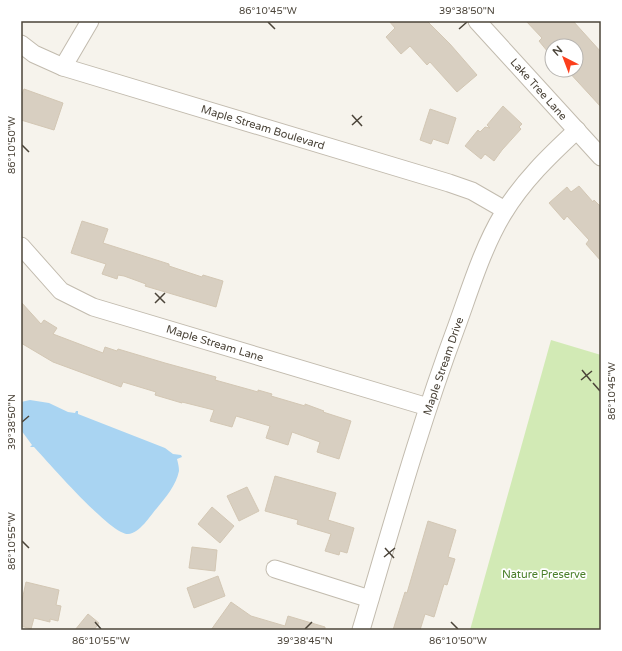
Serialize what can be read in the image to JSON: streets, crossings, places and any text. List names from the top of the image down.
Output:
{
  "streets": {
    "street": [
      "Lake Tree Lane",
      "Maple Stream Boulevard",
      "Maple Stream Lane",
      "Maple Stream Drive"
    ]
  },
  "crossings": [
    ["Lake Tree Lane", "Maple Stream Drive"],
    ["Maple Stream Boulevard", "Maple Stream Drive"],
    ["Maple Stream Lane", "Maple Stream Drive"]
  ],
  "parks": ["Nature Preserve"],
  "north": "top left",
  "coordinates": [
    "86°10'45\"W",
    "39°38'50\"N",
    "86°10'50\"W",
    "86°10'55\"W",
    "39°38'45\"N"
  ]
}
